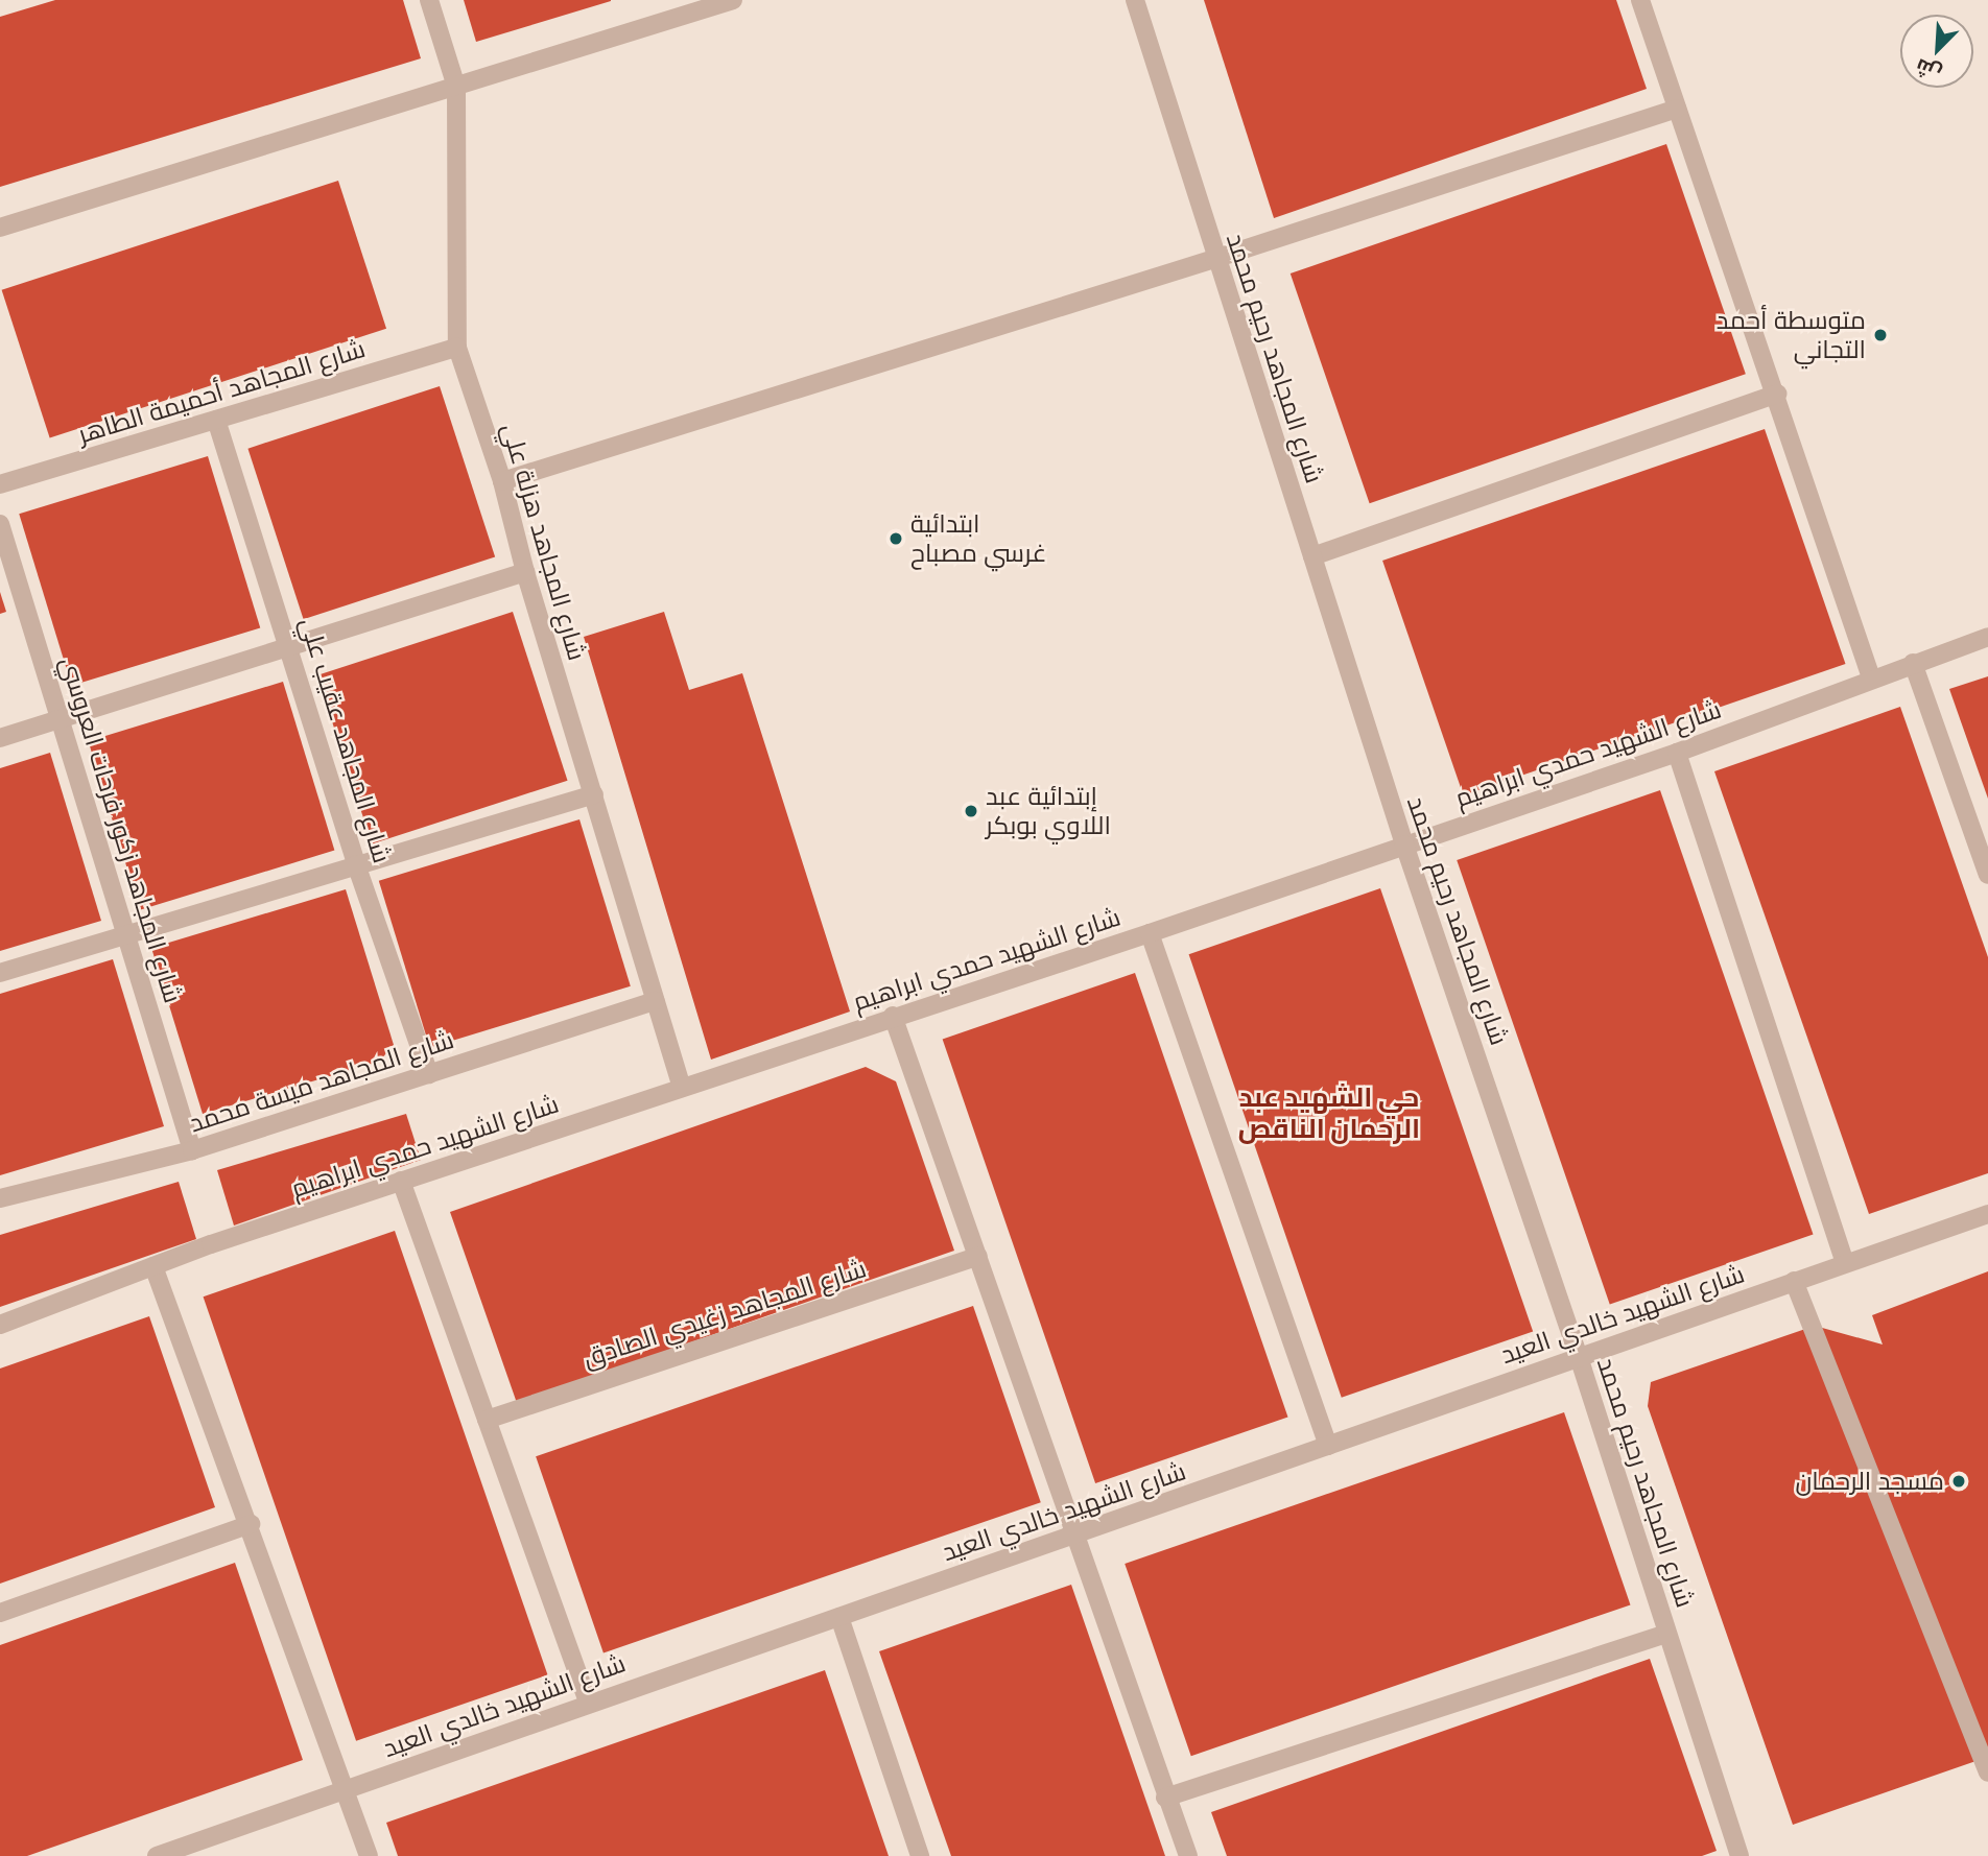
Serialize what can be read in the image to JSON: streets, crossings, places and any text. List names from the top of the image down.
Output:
{
  "streets": {
    "street": [
      "شارع المجاهد رحيم محمد",
      "شارع المجاهد أحميمة الطاهر",
      "شارع المجاهد هزلة علي",
      "شارع المجاهد عقيب علي",
      "شارع الشهيد حمدي ابراهيم",
      "شارع المجاهد زكور فرحات العروسي",
      "شارع المجاهد ميسة محمد",
      "شارع المجاهد زغيدي الصادق",
      "شارع الشهيد خالدي العيد"
    ]
  },
  "crossings": [
    ["شارع المجاهد رحيم محمد", "شارع الشهيد حمدي ابراهيم"],
    ["شارع المجاهد رحيم محمد", "شارع الشهيد خالدي العيد"],
    ["شارع المجاهد أحميمة الطاهر", "شارع المجاهد هزلة علي"],
    ["شارع المجاهد أحميمة الطاهر", "شارع المجاهد عقيب علي"],
    ["شارع المجاهد هزلة علي", "شارع الشهيد حمدي ابراهيم"],
    ["شارع المجاهد هزلة علي", "شارع المجاهد ميسة محمد"],
    ["شارع المجاهد عقيب علي", "شارع المجاهد ميسة محمد"],
    ["شارع المجاهد زكور فرحات العروسي", "شارع المجاهد ميسة محمد"]
  ],
  "districts": ["حي الشهيد عبد الرحمان الناقص"],
  "places": [
    "متوسطة أحمد التجاني",
    "ابتدائية غرسي مصباح",
    "إبتدائية عبد اللاوي بوبكر",
    "مسجد الرحمان"
  ],
  "north": "bottom left"
}
